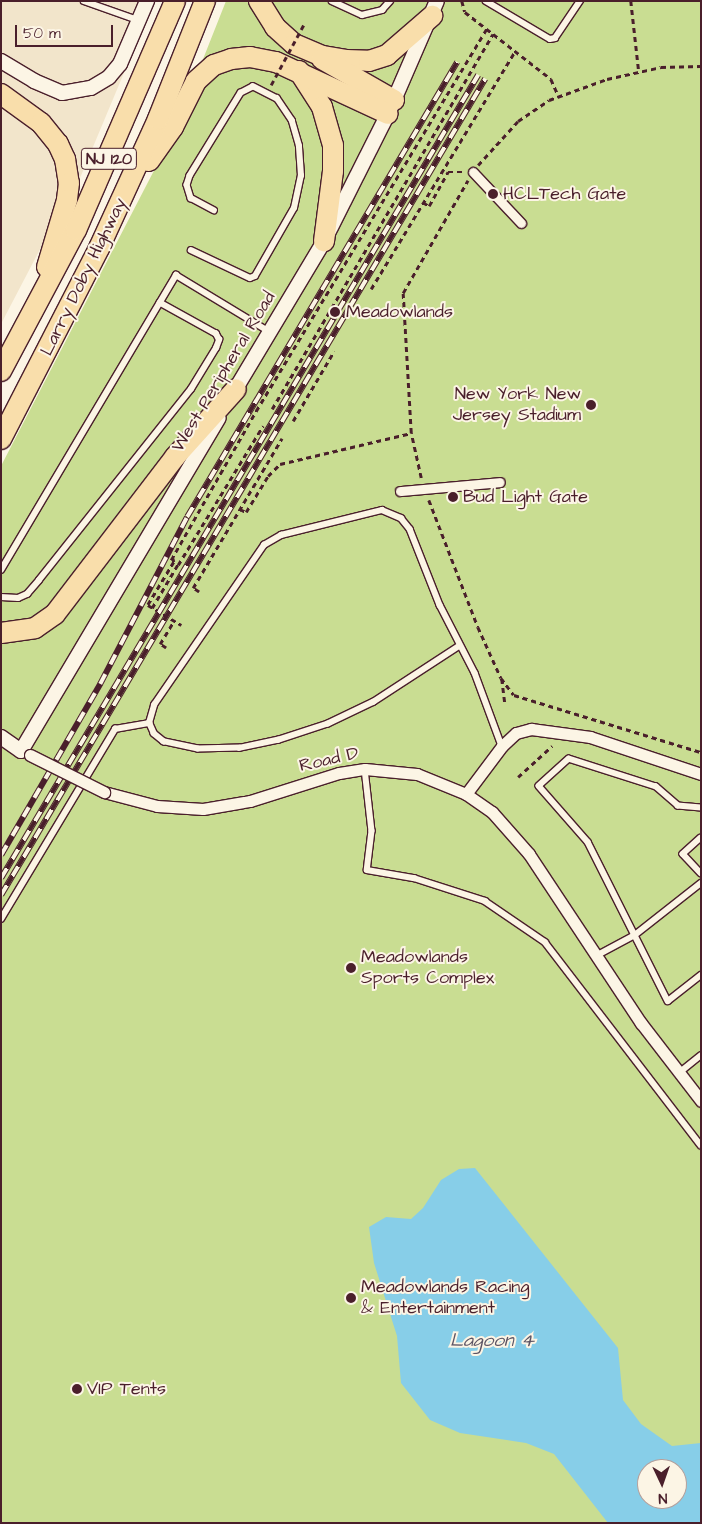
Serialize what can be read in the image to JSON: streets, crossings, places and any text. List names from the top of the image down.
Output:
{
  "streets": {
    "highway": ["NJ 120", "Larry Doby Highway"],
    "street": ["West Peripheral Road", "Road D"]
  },
  "crossings": [
    ["West Peripheral Road", "Road D"]
  ],
  "water": ["Lagoon 4"],
  "places": [
    "HCLTech Gate",
    "Meadowlands",
    "New York New Jersey Stadium",
    "Bud Light Gate",
    "Meadowlands Sports Complex",
    "Meadowlands Racing & Entertainment",
    "VIP Tents"
  ],
  "scale_bar": "50 m",
  "north": "bottom"
}
